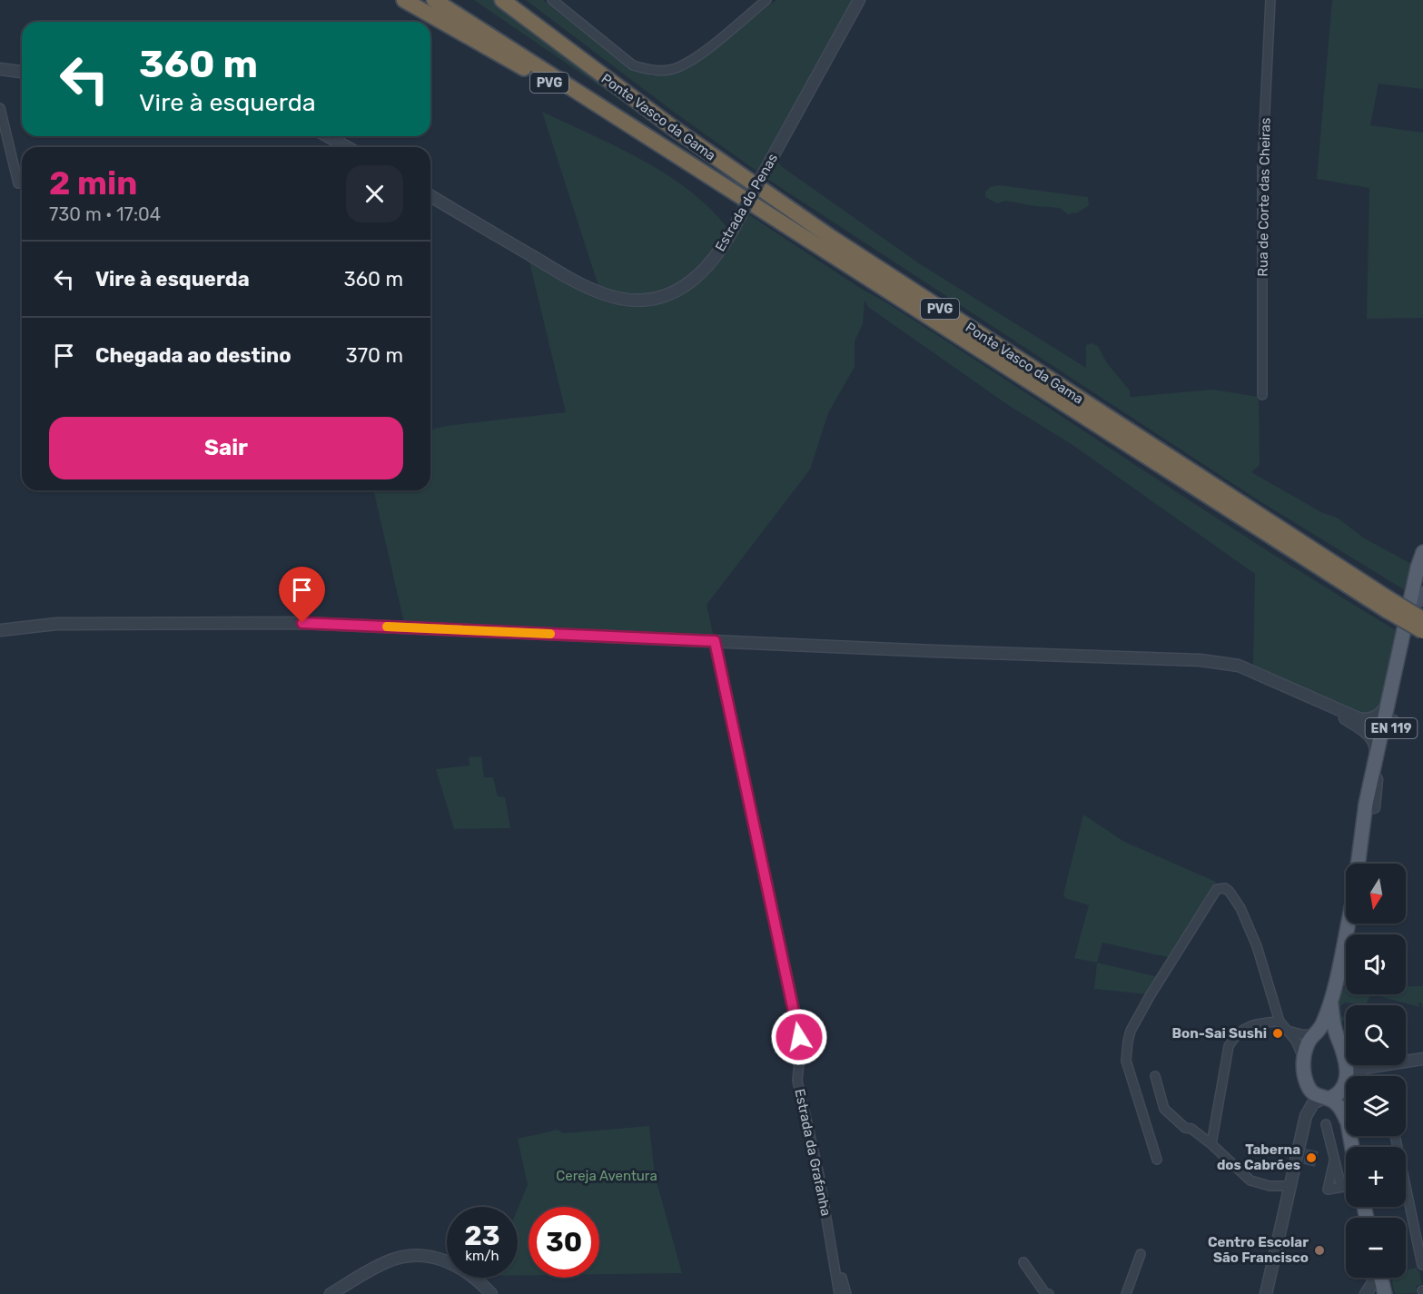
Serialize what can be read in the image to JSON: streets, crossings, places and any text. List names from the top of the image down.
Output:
{
  "streets": {
    "highway": ["PVG", "Ponte Vasco da Gama"],
    "main road": ["EN 119"],
    "street": ["Rua de Corte das Cheiras", "Estrada do Penas", "Estrada da Grafanha"]
  },
  "parks": ["Cereja Aventura"],
  "places": ["Bon-Sai Sushi", "Taberna dos Cabrões", "Centro Escolar São Francisco"],
  "north": "bottom",
  "page": {
    "turn": ["360 m", "Vire à esquerda"],
    "heading": ["2 min", "730 m · 17:04"],
    "list": [
      {
        "name": "Vire à esquerda",
        "value": "360 m"
      },
      {
        "name": "Chegada ao destino",
        "value": "370 m"
      }
    ],
    "buttons": "Sair",
    "map_buttons": ["+", "−"],
    "speed": "23 km/h",
    "limit": "30"
  }
}
